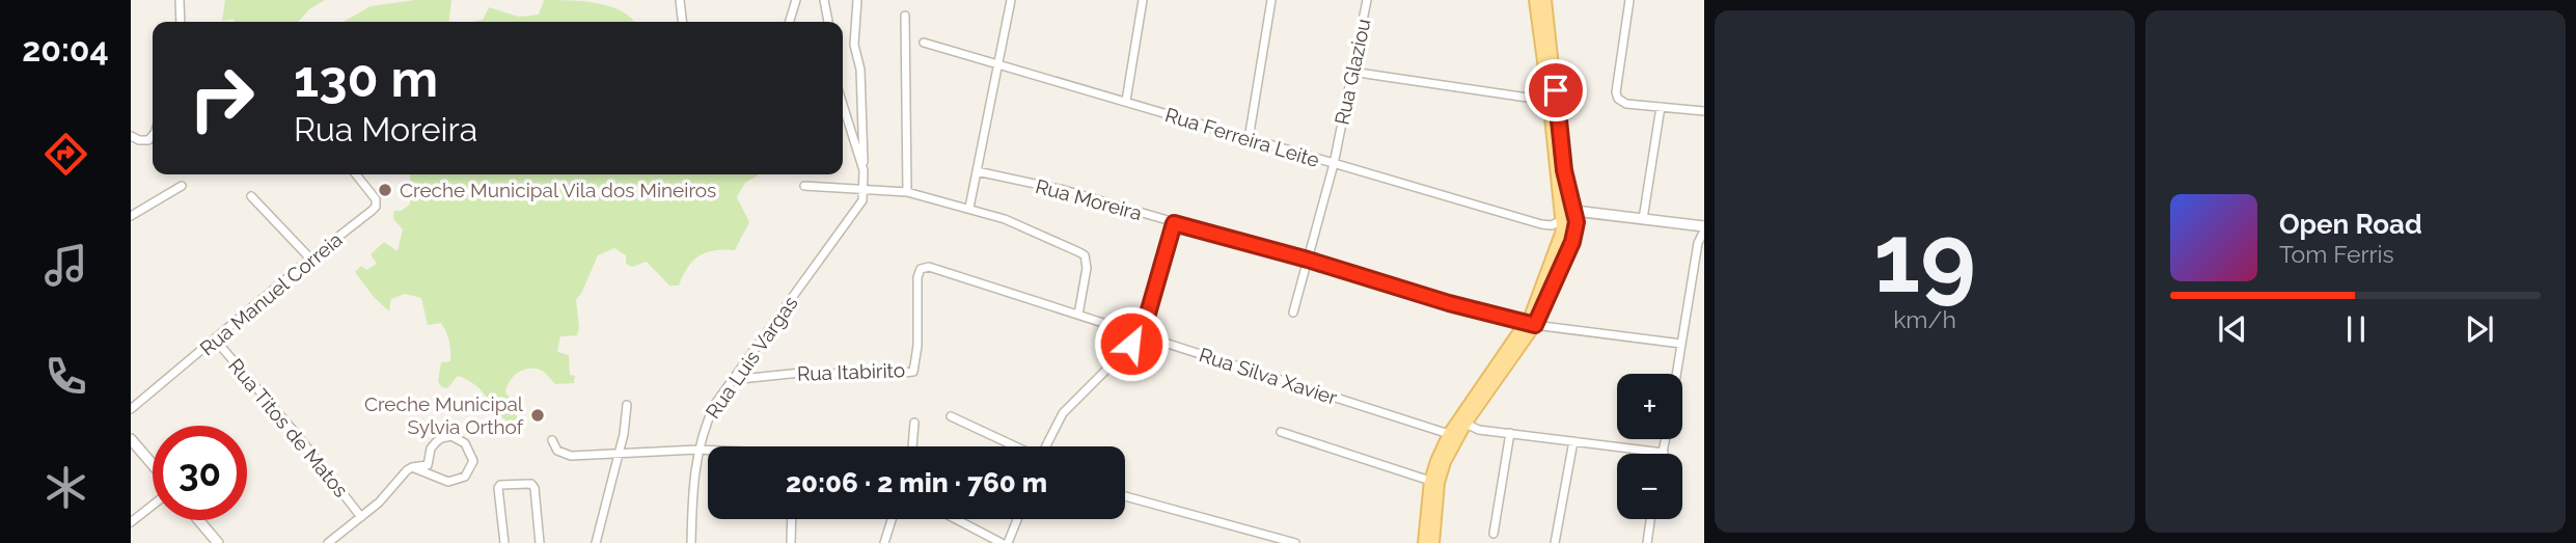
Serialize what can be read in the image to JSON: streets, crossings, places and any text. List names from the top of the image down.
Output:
{
  "streets": {
    "street": [
      "Rua Glaziou",
      "Rua Ferreira Leite",
      "Rua Moreira",
      "Rua Manuel Correia",
      "Rua Luis Vargas",
      "Rua Itabirito",
      "Rua Silva Xavier",
      "Rua Titos de Matos"
    ]
  },
  "crossings": [
    ["Rua Glaziou", "Rua Ferreira Leite"],
    ["Rua Glaziou", "Rua Moreira"],
    ["Rua Manuel Correia", "Rua Titos de Matos"],
    ["Rua Luis Vargas", "Rua Itabirito"],
    ["Rua Itabirito", "Rua Silva Xavier"]
  ],
  "places": ["Creche Municipal Vila dos Mineiros", "Creche Municipal Sylvia Orthof"],
  "page": {
    "tabs": "20:04",
    "tile": ["19", "km/h"],
    "turn": ["130 m", "Rua Moreira"],
    "song": ["Open Road", "Tom Ferris"],
    "map_buttons": ["+", "−"],
    "limit": "30",
    "trip": "20:06 · 2 min · 760 m"
  }
}
